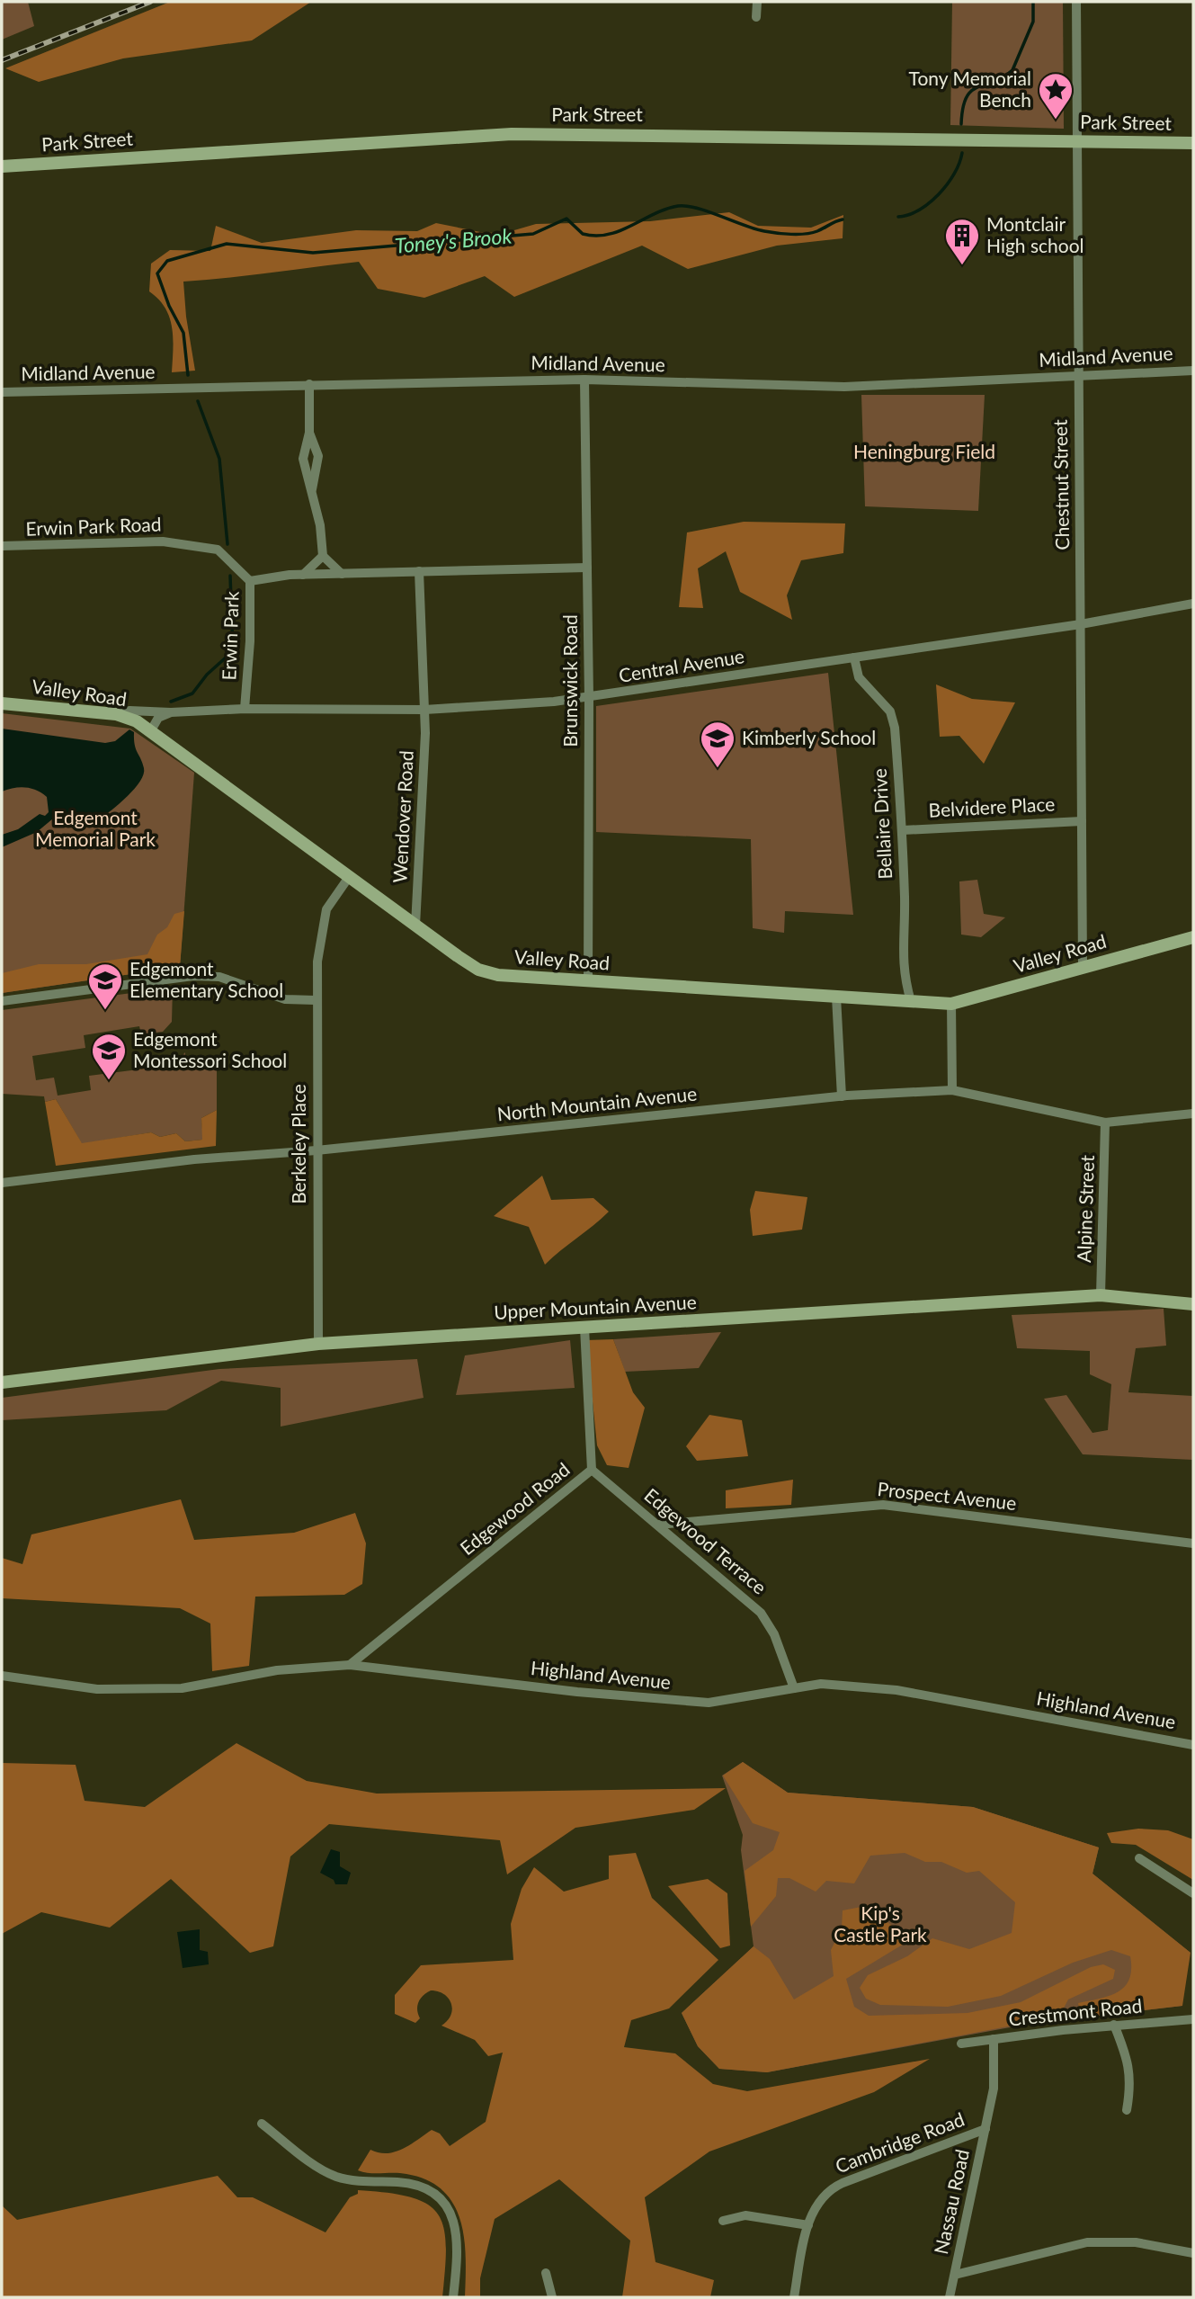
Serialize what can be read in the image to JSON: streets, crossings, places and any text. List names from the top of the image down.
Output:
{
  "streets": {
    "street": [
      "Park Street",
      "Midland Avenue",
      "Chestnut Street",
      "Erwin Park Road",
      "Erwin Park",
      "Central Avenue",
      "Brunswick Road",
      "Valley Road",
      "Belvidere Place",
      "Wendover Road",
      "Bellaire Drive",
      "North Mountain Avenue",
      "Berkeley Place",
      "Alpine Street",
      "Upper Mountain Avenue",
      "Prospect Avenue",
      "Edgewood Road",
      "Edgewood Terrace",
      "Highland Avenue",
      "Crestmont Road",
      "Cambridge Road",
      "Nassau Road"
    ]
  },
  "crossings": [
    ["Park Street", "Chestnut Street"],
    ["Midland Avenue", "Chestnut Street"],
    ["Midland Avenue", "Brunswick Road"],
    ["Chestnut Street", "Central Avenue"],
    ["Chestnut Street", "Valley Road"],
    ["Chestnut Street", "Belvidere Place"],
    ["Erwin Park Road", "Erwin Park"],
    ["Erwin Park", "Central Avenue"],
    ["Erwin Park", "Brunswick Road"],
    ["Central Avenue", "Brunswick Road"],
    ["Central Avenue", "Valley Road"],
    ["Central Avenue", "Wendover Road"],
    ["Central Avenue", "Bellaire Drive"],
    ["Brunswick Road", "Valley Road"],
    ["Valley Road", "Wendover Road"],
    ["Valley Road", "Bellaire Drive"],
    ["Valley Road", "Berkeley Place"],
    ["Belvidere Place", "Bellaire Drive"],
    ["North Mountain Avenue", "Berkeley Place"],
    ["North Mountain Avenue", "Alpine Street"],
    ["Berkeley Place", "Upper Mountain Avenue"],
    ["Alpine Street", "Upper Mountain Avenue"],
    ["Upper Mountain Avenue", "Edgewood Road"],
    ["Prospect Avenue", "Edgewood Terrace"],
    ["Edgewood Road", "Edgewood Terrace"],
    ["Edgewood Road", "Highland Avenue"],
    ["Edgewood Terrace", "Highland Avenue"],
    ["Crestmont Road", "Nassau Road"],
    ["Cambridge Road", "Nassau Road"]
  ],
  "water": ["Toney's Brook"],
  "parks": ["Heningburg Field", "Edgemont Memorial Park", "Kip's Castle Park"],
  "places": {
    "place": ["Tony Memorial Bench"],
    "building": ["Montclair High school"],
    "school or university": ["Kimberly School", "Edgemont Elementary School", "Edgemont Montessori School"]
  }
}
